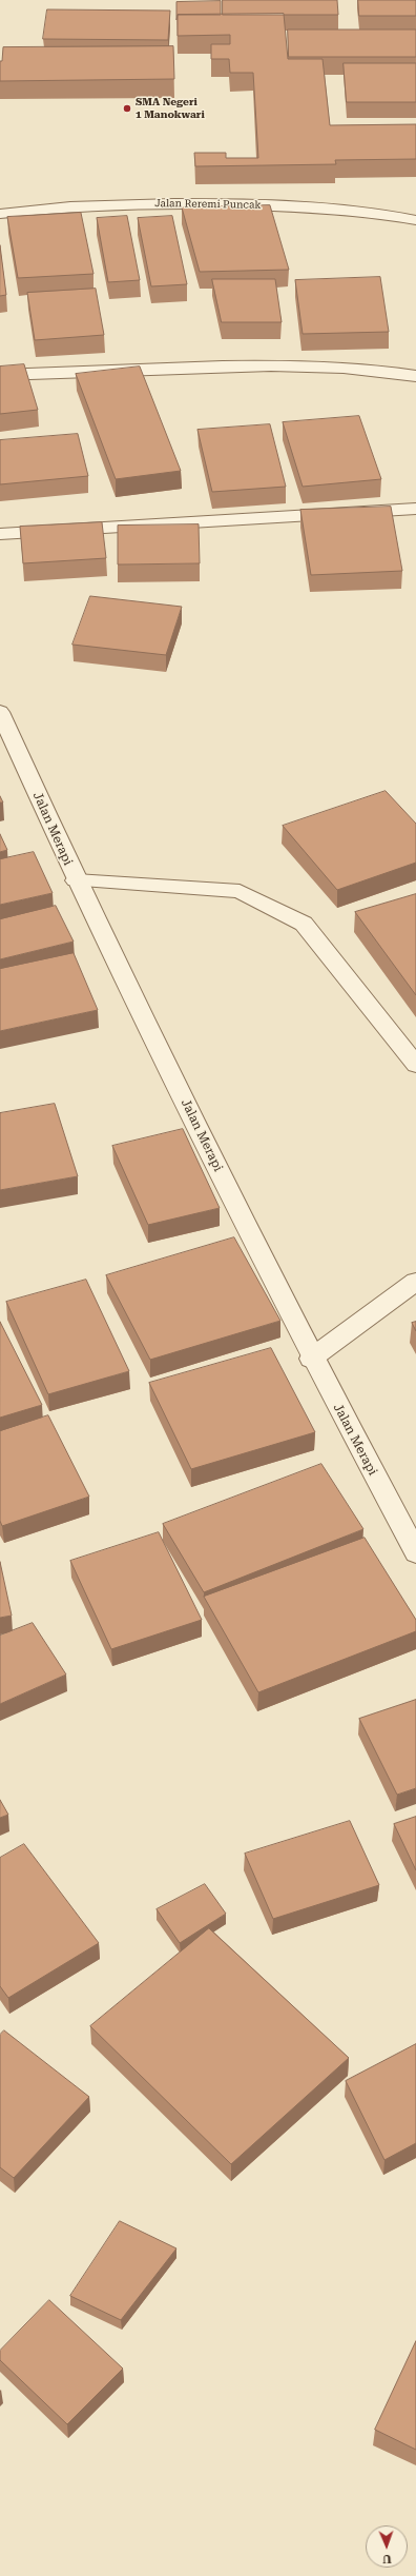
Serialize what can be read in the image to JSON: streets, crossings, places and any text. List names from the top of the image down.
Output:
{
  "streets": {
    "street": ["Jalan Reremi Puncak", "Jalan Merapi"]
  },
  "places": ["SMA Negeri 1 Manokwari"],
  "north": "bottom"
}
